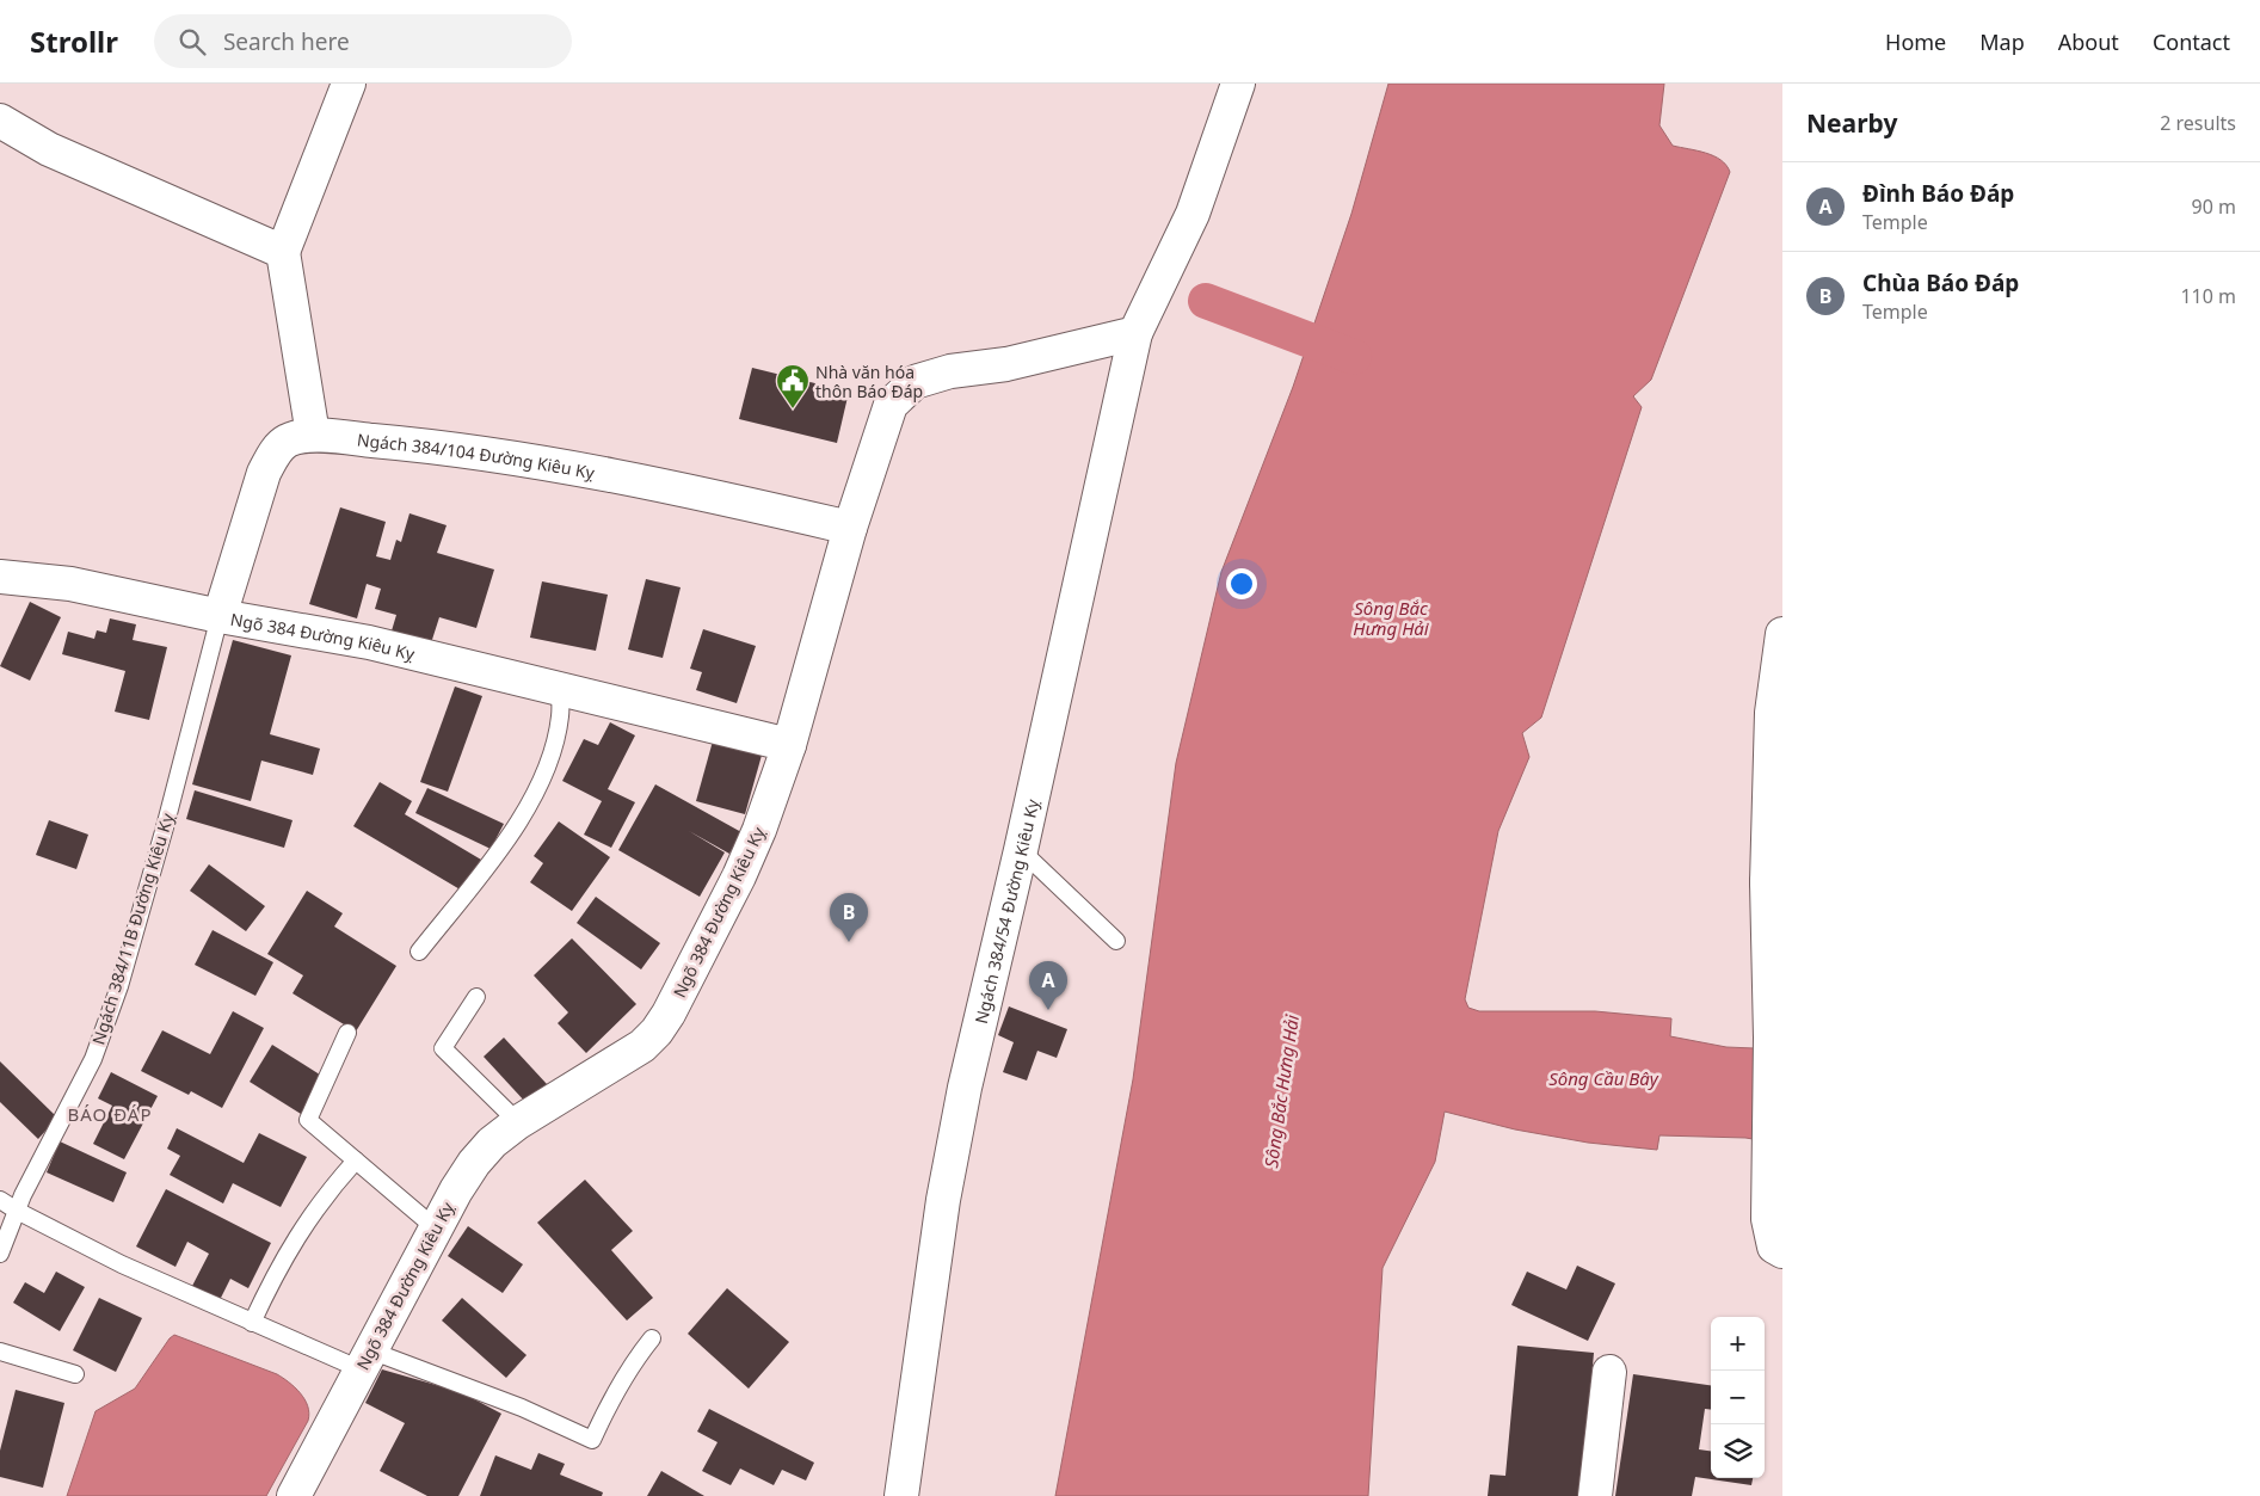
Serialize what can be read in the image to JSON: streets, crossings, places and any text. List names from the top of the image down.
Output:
{
  "streets": {
    "street": ["Ngách 384/104 Đường Kiêu Kỵ", "Ngõ 384 Đường Kiêu Kỵ", "Ngách 384/54 Đường Kiêu Kỵ"],
    "lane": ["Ngách 384/11B Đường Kiêu Kỵ"]
  },
  "crossings": [
    ["Ngách 384/104 Đường Kiêu Kỵ", "Ngõ 384 Đường Kiêu Kỵ"],
    ["Ngách 384/104 Đường Kiêu Kỵ", "Ngách 384/11B Đường Kiêu Kỵ"],
    ["Ngõ 384 Đường Kiêu Kỵ", "Ngách 384/11B Đường Kiêu Kỵ"]
  ],
  "districts": ["BÁO ĐÁP"],
  "water": ["Sông Bắc Hưng Hải", "Sông Cầu Bây"],
  "places": {
    "public building": ["Nhà văn hóa thôn Báo Đáp"]
  },
  "page": {
    "header": "Strollr",
    "search": "Search here",
    "nav": [
      "Home",
      "Map",
      "About",
      "Contact"
    ],
    "heading": ["Nearby", "2 results"],
    "list": [
      {
        "mark": "A",
        "name": "Đình Báo Đáp",
        "note": "Temple",
        "value": "90 m"
      },
      {
        "mark": "B",
        "name": "Chùa Báo Đáp",
        "note": "Temple",
        "value": "110 m"
      }
    ],
    "pins": ["B", "A"],
    "map_buttons": ["+", "−"]
  }
}
